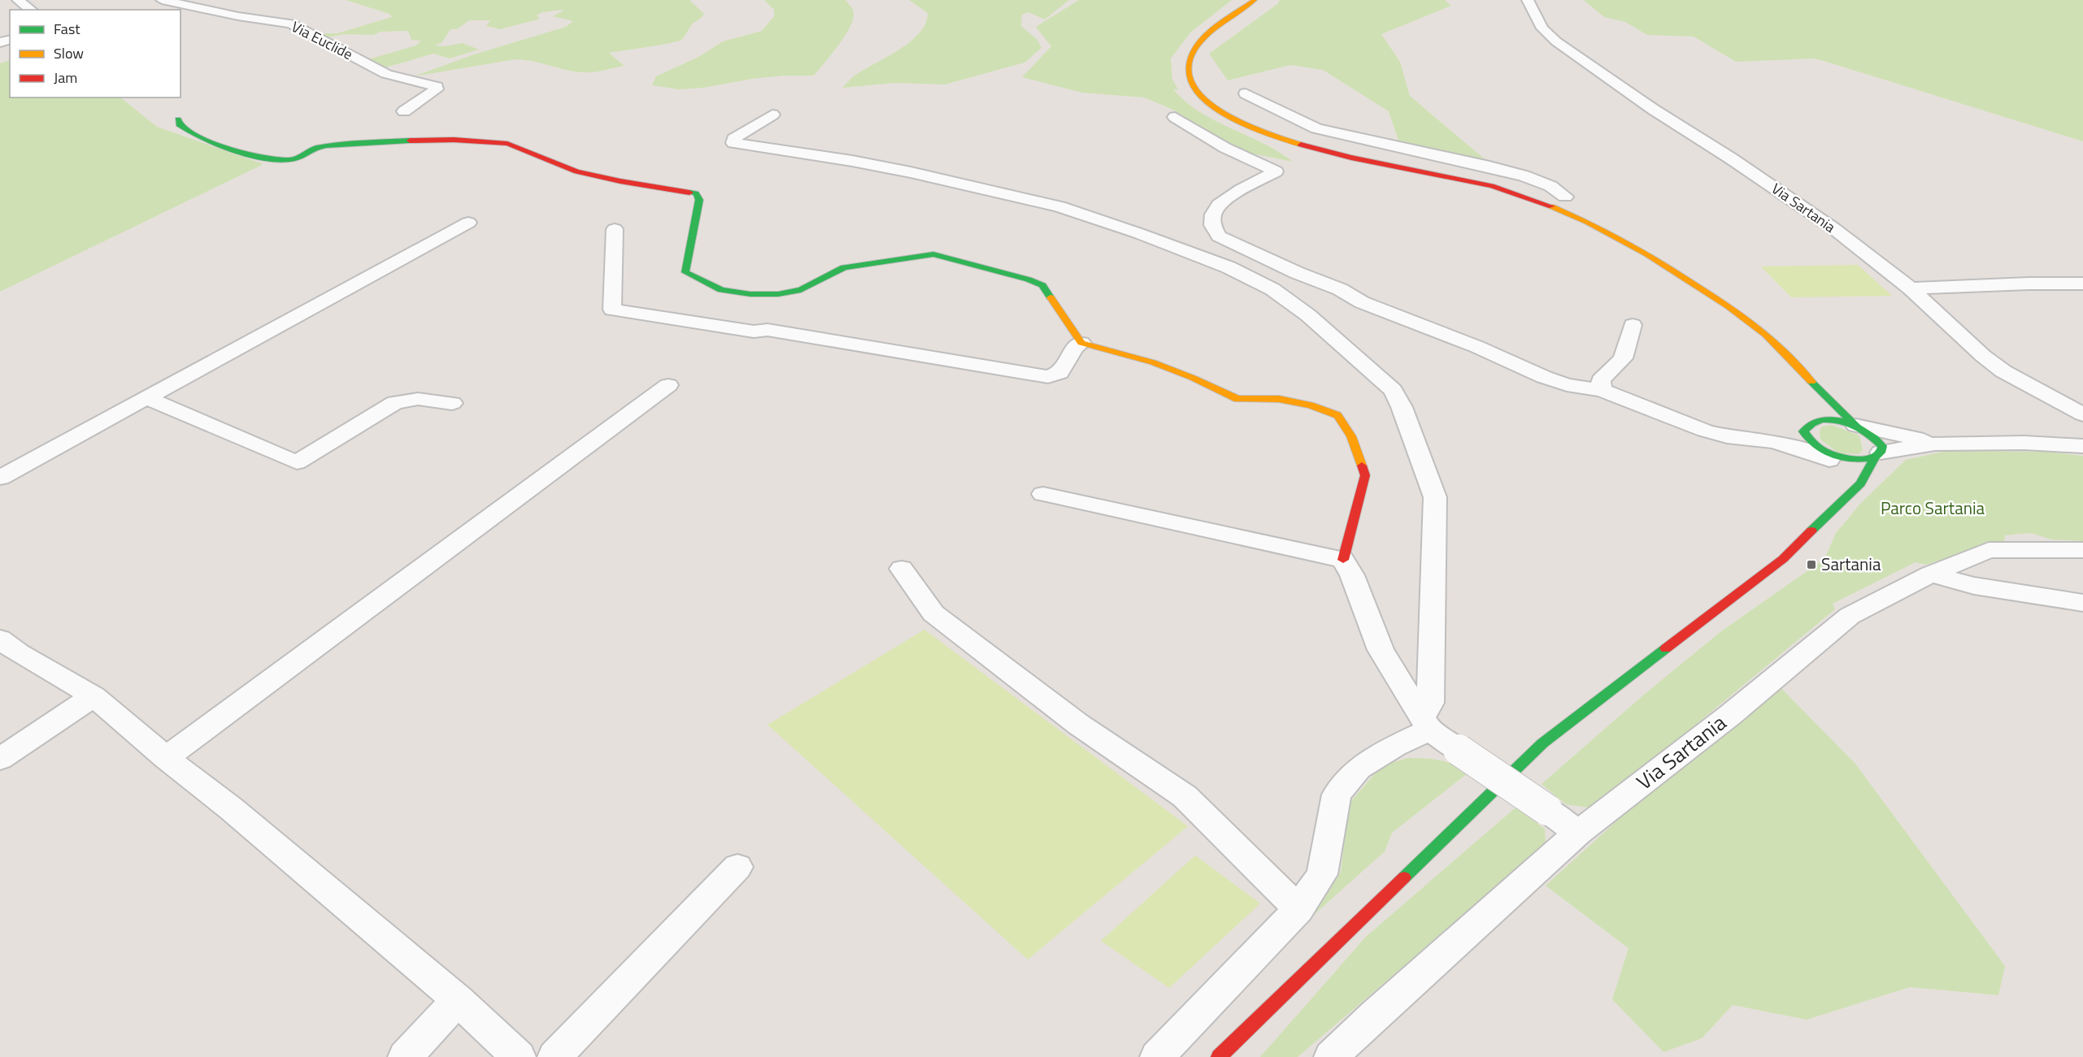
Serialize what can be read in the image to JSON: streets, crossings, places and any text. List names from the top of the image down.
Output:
{
  "streets": {
    "street": ["Via Euclide", "Via Sartania"]
  },
  "parks": ["Parco Sartania"],
  "places": {
    "transit": ["Sartania"]
  },
  "legend": ["Fast", "Slow", "Jam"]
}
